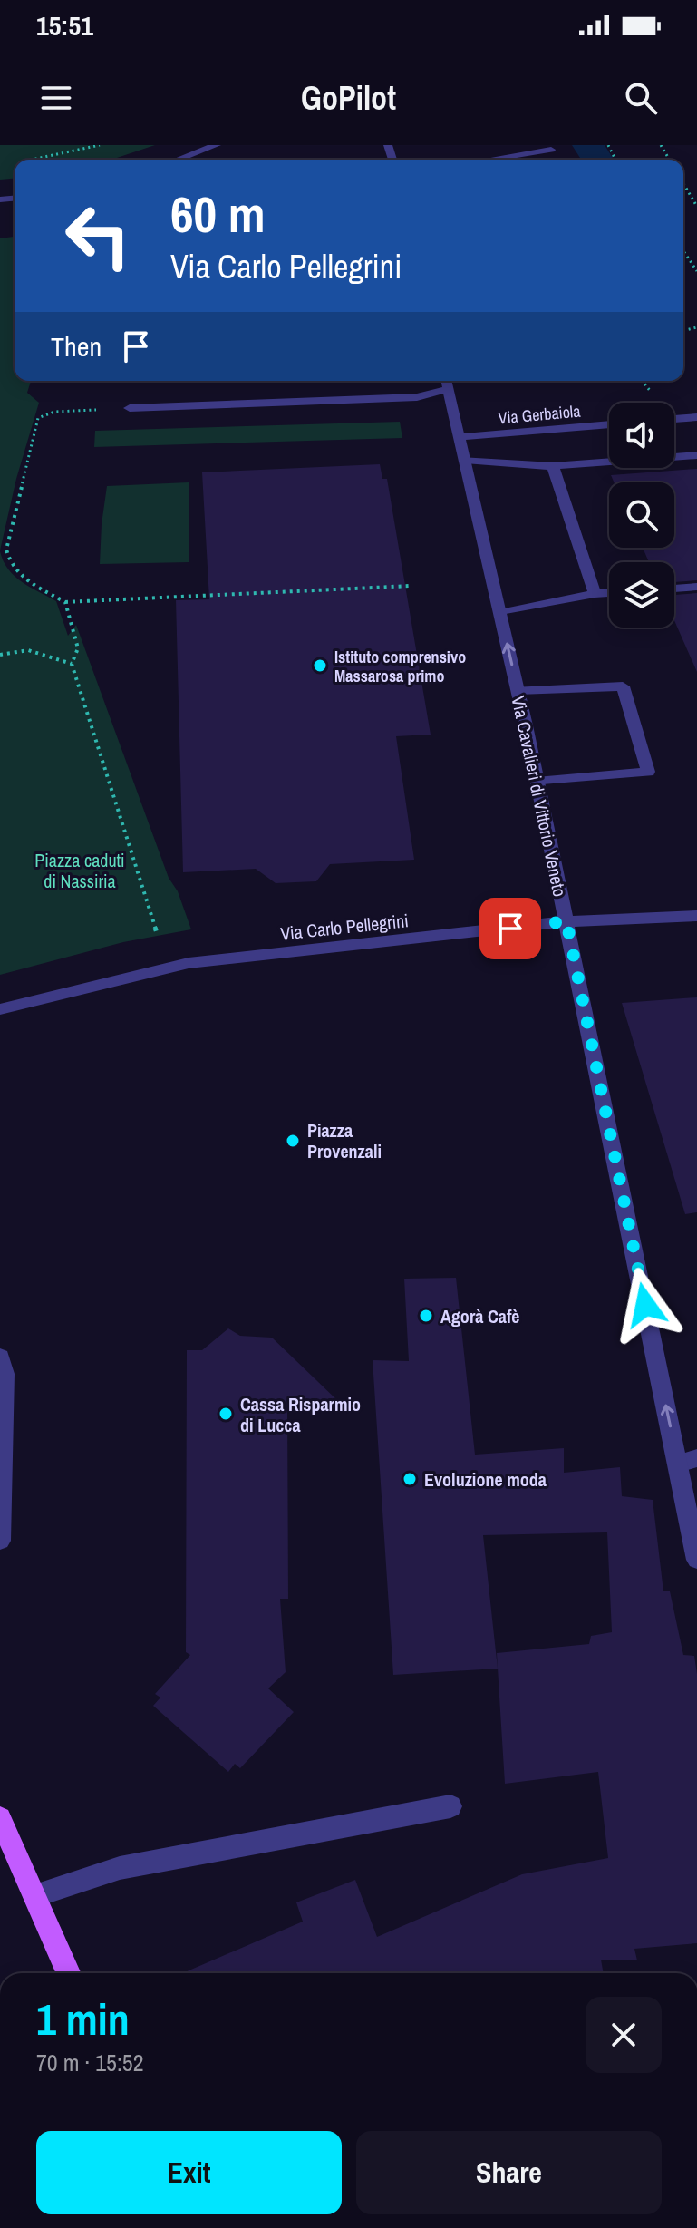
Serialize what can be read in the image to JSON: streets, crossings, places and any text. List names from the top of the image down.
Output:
{
  "streets": {
    "street": ["Via Gerbaiola", "Via Cavalieri di Vittorio Veneto", "Via Carlo Pellegrini"]
  },
  "crossings": [
    ["Via Gerbaiola", "Via Cavalieri di Vittorio Veneto"],
    ["Via Cavalieri di Vittorio Veneto", "Via Carlo Pellegrini"]
  ],
  "one_way": ["Via Cavalieri di Vittorio Veneto"],
  "parks": ["Piazza caduti di Nassiria"],
  "places": [
    "Istituto comprensivo Massarosa primo",
    "Piazza Provenzali",
    "Agorà Cafè",
    "Cassa Risparmio di Lucca",
    "Evoluzione moda"
  ],
  "page": {
    "status": "15:51",
    "header": "GoPilot",
    "turn": ["60 m", "Via Carlo Pellegrini"],
    "then": "Then",
    "heading": ["1 min", "70 m · 15:52"],
    "buttons": ["Exit", "Share"]
  }
}
